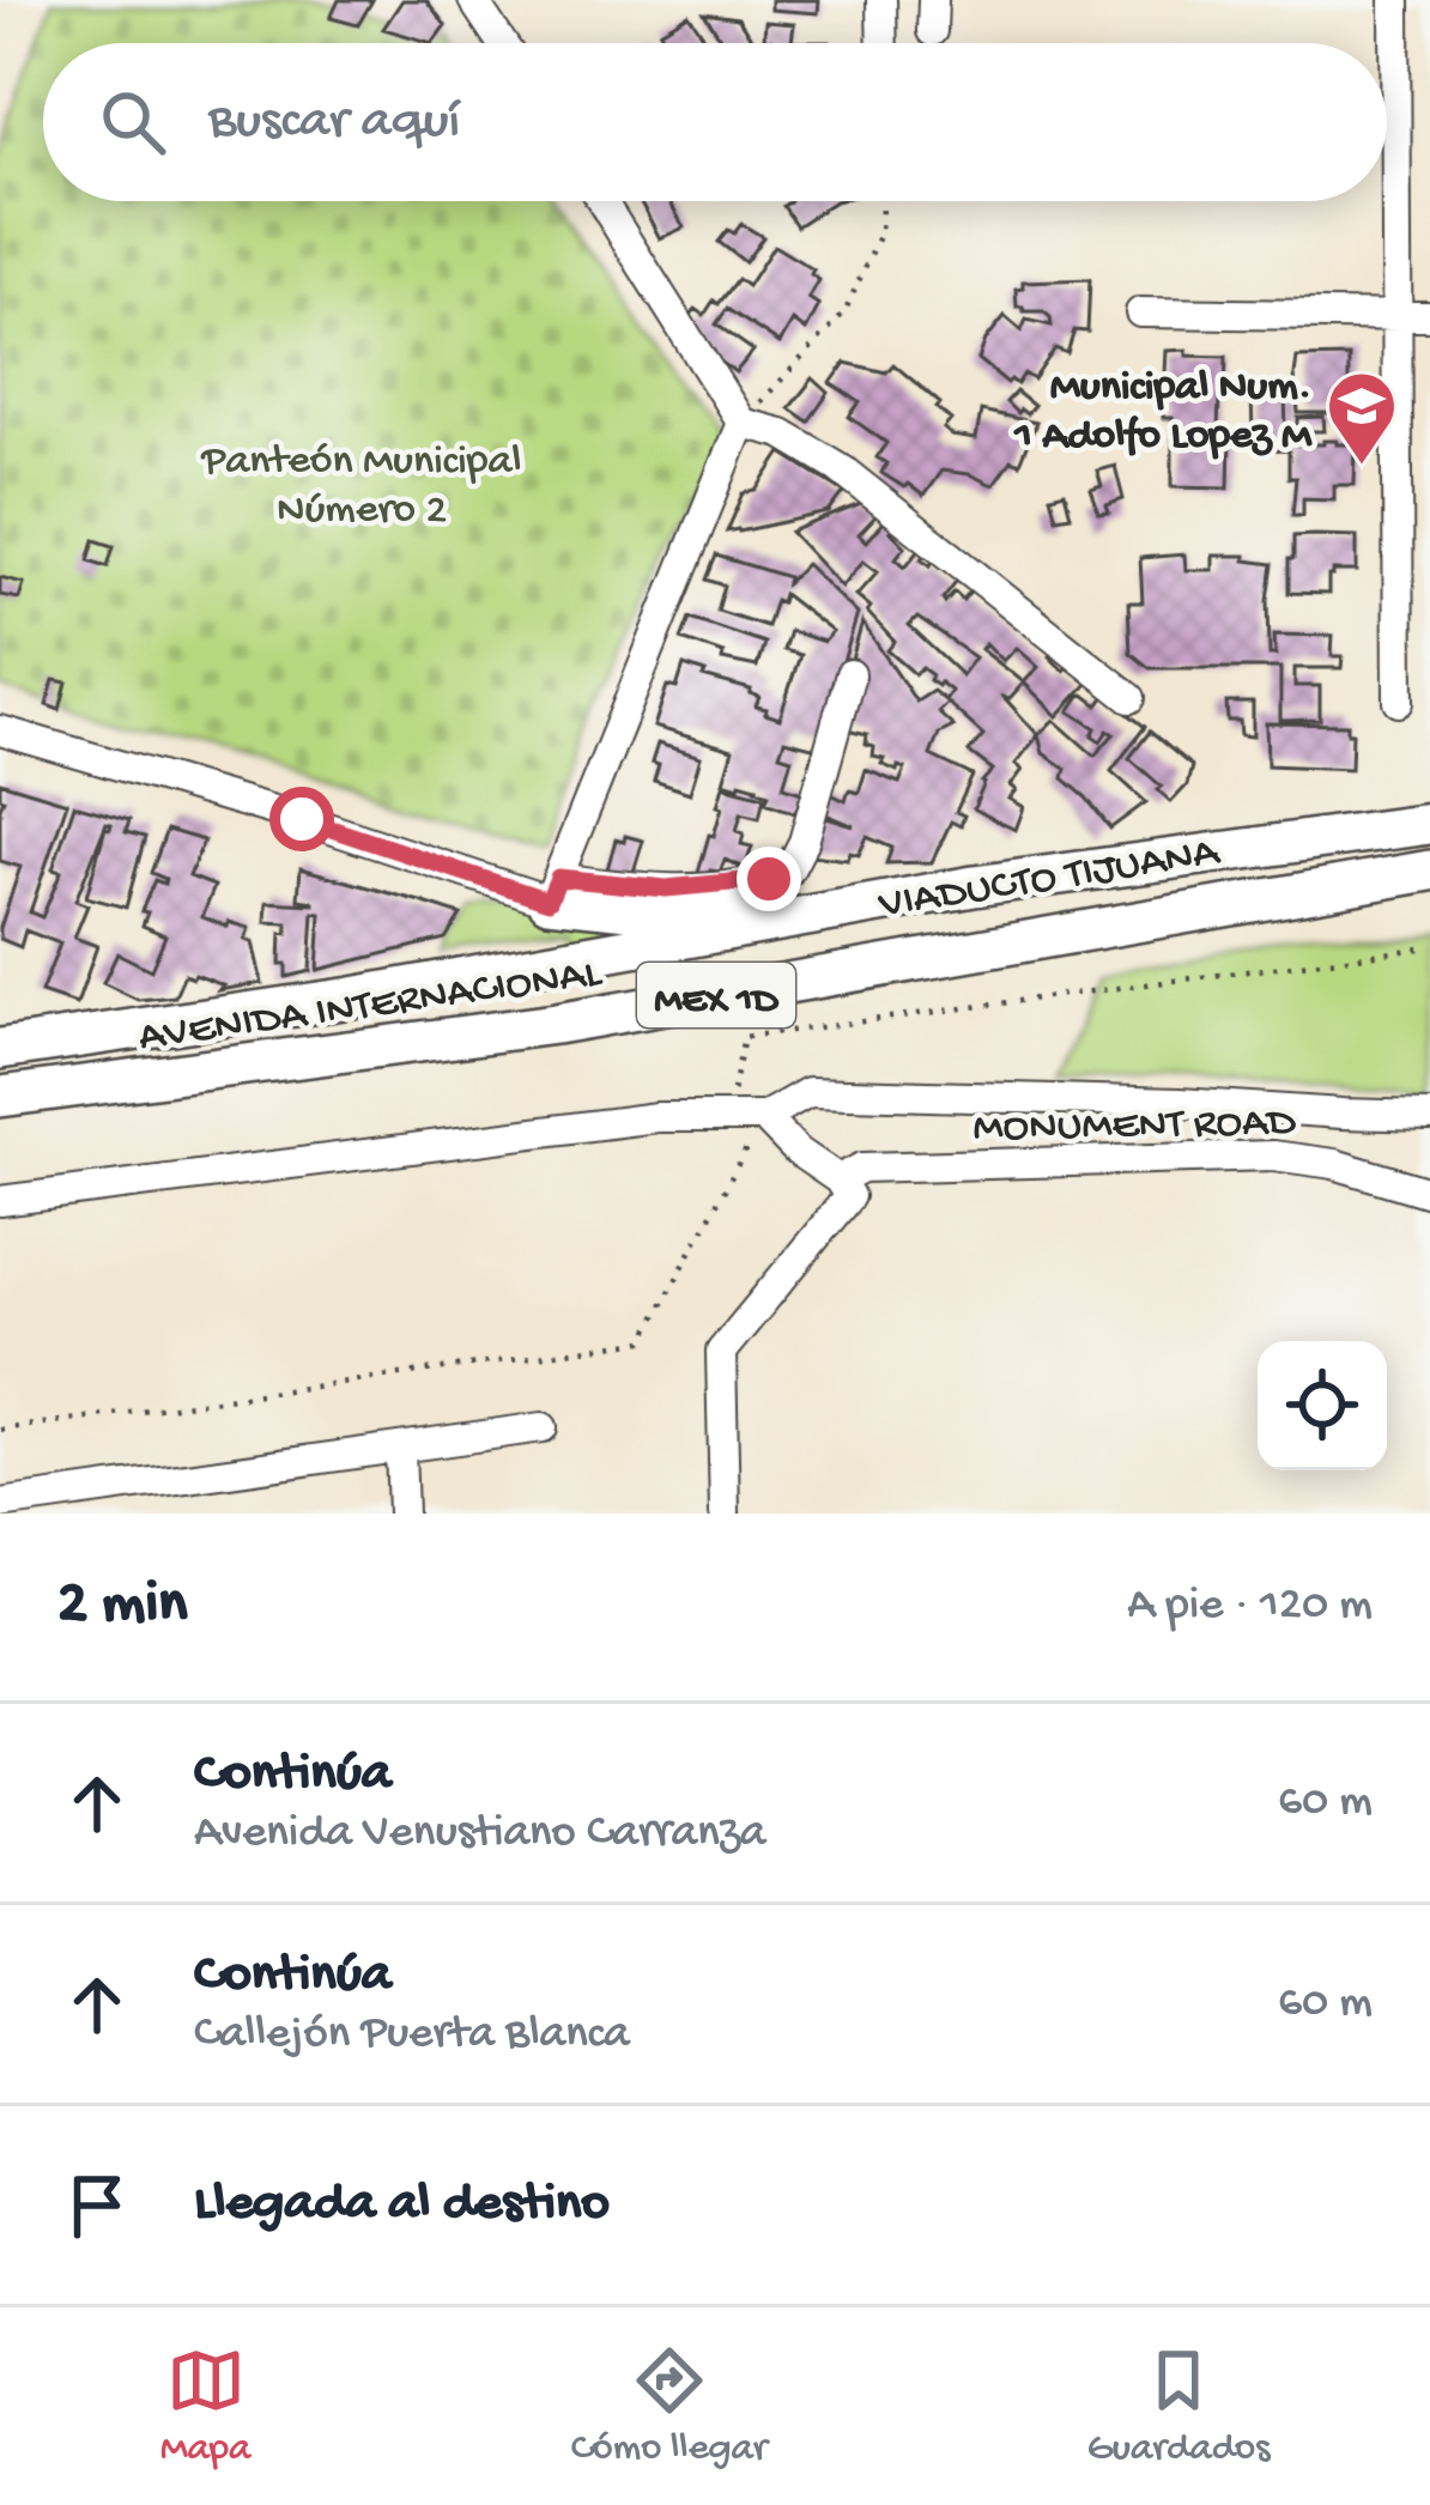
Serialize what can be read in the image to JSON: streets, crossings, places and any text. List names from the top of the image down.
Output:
{
  "streets": {
    "highway": ["VIADUCTO TIJUANA", "MEX 1D", "AVENIDA INTERNACIONAL"],
    "street": ["MONUMENT ROAD"]
  },
  "crossings": [
    ["VIADUCTO TIJUANA", "AVENIDA INTERNACIONAL"]
  ],
  "parks": ["Panteón Municipal Número 2"],
  "places": {
    "school or university": ["Municipal Num. 1 Adolfo Lopez M"]
  },
  "page": {
    "search": "Buscar aquí",
    "heading": ["2 min", "A pie · 120 m"],
    "list": [
      ["Continúa", "Avenida Venustiano Carranza", "60 m"],
      ["Continúa", "Callejón Puerta Blanca", "60 m"],
      "Llegada al destino"
    ],
    "nav": ["Mapa", "Cómo llegar", "Guardados"]
  }
}
